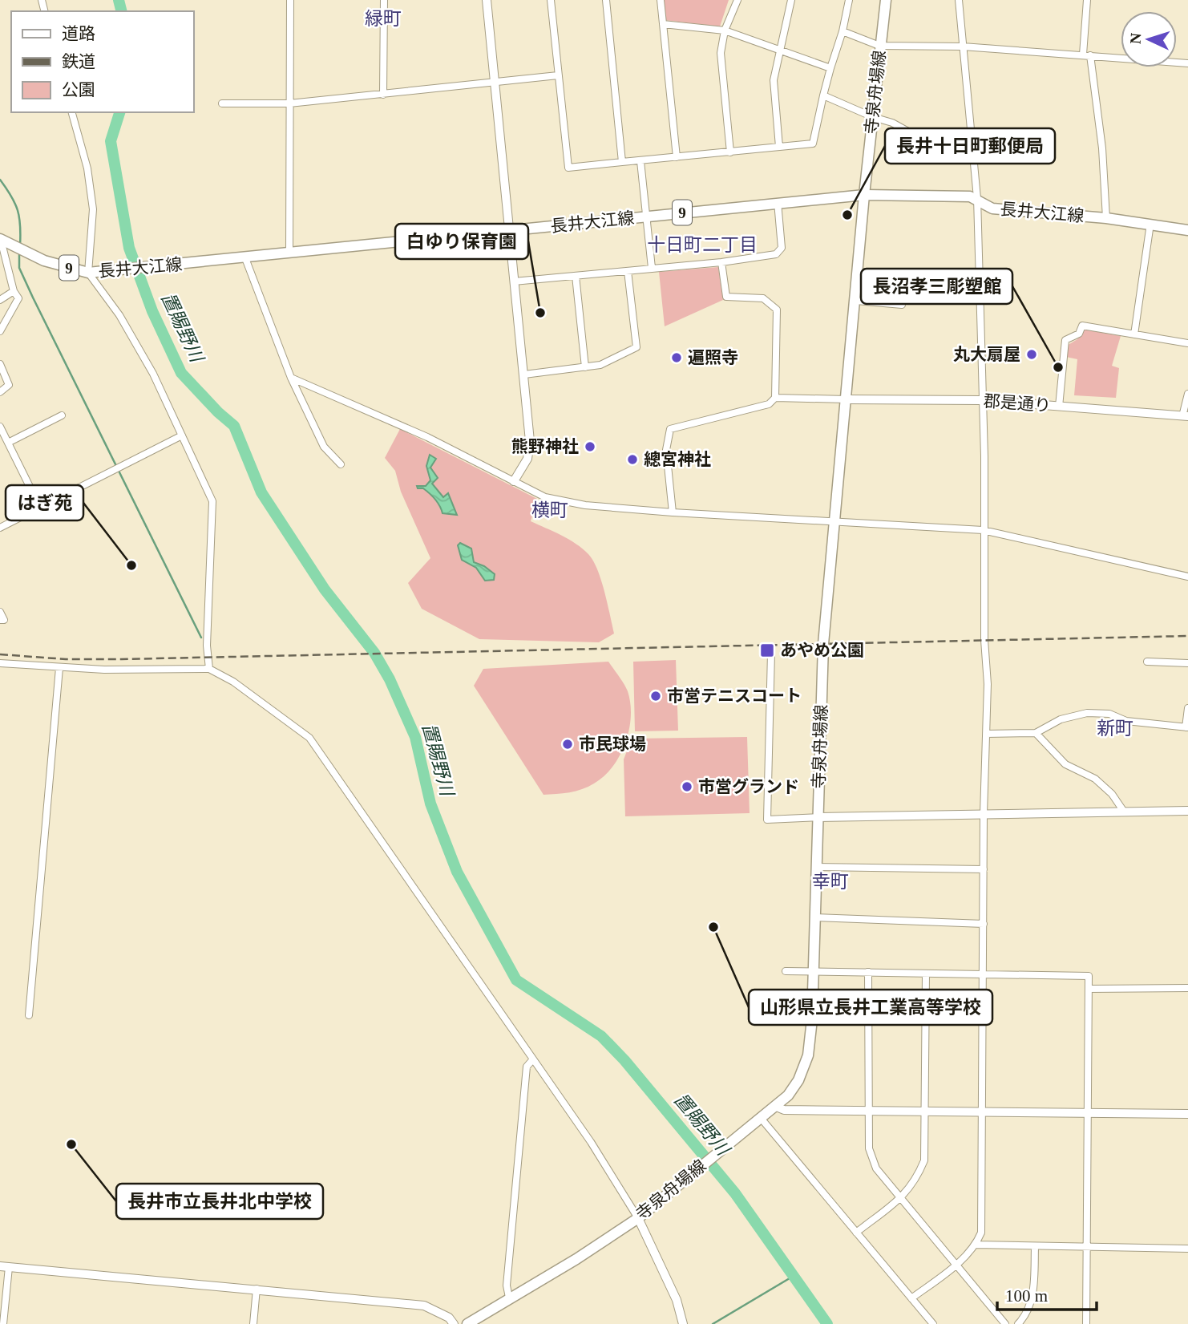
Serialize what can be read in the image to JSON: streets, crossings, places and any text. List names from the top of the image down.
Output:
{
  "streets": {
    "main road": ["寺泉舟場線", "9", "長井大江線"],
    "street": ["郡是通り"]
  },
  "crossings": [
    ["寺泉舟場線", "長井大江線"],
    ["寺泉舟場線", "郡是通り"]
  ],
  "districts": [
    "緑町",
    "十日町二丁目",
    "横町",
    "新町",
    "幸町"
  ],
  "water": ["置賜野川"],
  "places": {
    "other": [
      "長井十日町郵便局",
      "白ゆり保育園",
      "丸大扇屋",
      "遍照寺",
      "長沼孝三彫塑館",
      "熊野神社",
      "總宮神社",
      "はぎ苑",
      "市営テニスコート",
      "市民球場",
      "市営グランド",
      "山形県立長井工業高等学校",
      "長井市立長井北中学校"
    ],
    "transit": ["あやめ公園"]
  },
  "legend": ["道路", "鉄道", "公園"],
  "scale_bar": "100 m",
  "north": "left"
}
